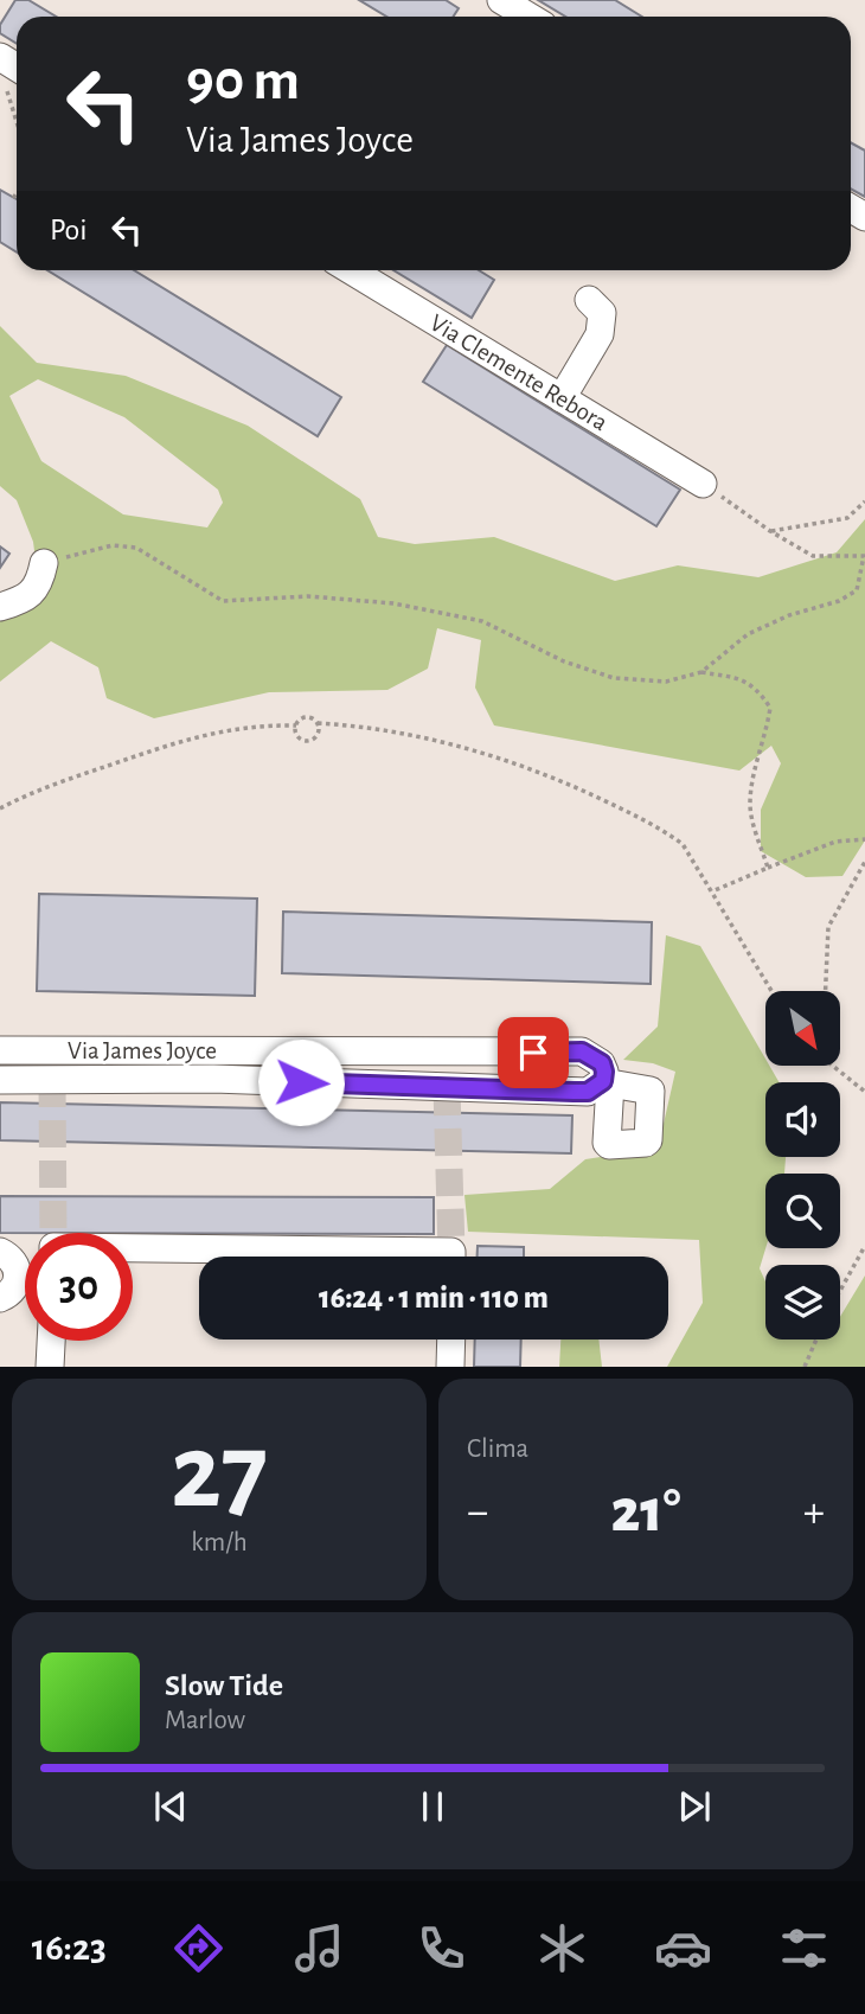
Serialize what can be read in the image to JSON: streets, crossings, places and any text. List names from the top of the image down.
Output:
{
  "streets": {
    "street": ["Via Clemente Rebora", "Via James Joyce"]
  },
  "north": "bottom right",
  "page": {
    "turn": ["90 m", "Via James Joyce"],
    "then": "Poi",
    "limit": "30",
    "trip": "16:24 · 1 min · 110 m",
    "tile": [
      ["27", "km/h"],
      "Clima"
    ],
    "heat": ["−", "21°", "+"],
    "song": ["Slow Tide", "Marlow"],
    "tabs": "16:23"
  }
}
